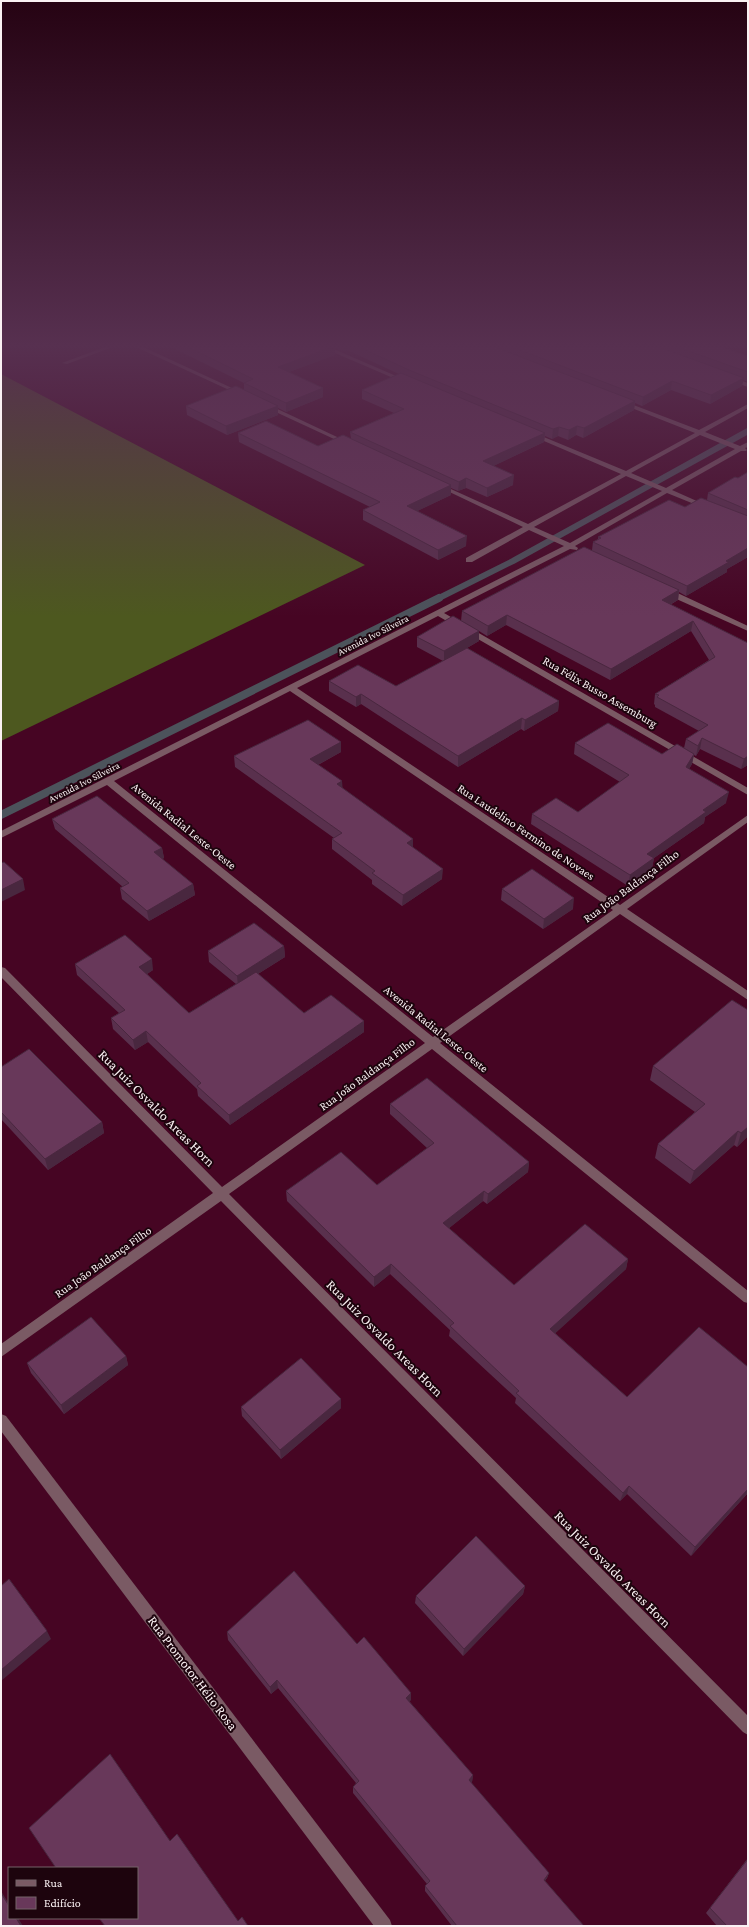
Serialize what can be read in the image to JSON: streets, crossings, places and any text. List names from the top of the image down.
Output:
{
  "streets": {
    "street": [
      "Avenida Ivo Silveira",
      "Rua Félix Busso Assemburg",
      "Avenida Radial Leste-Oeste",
      "Rua Laudelino Fermino de Novaes",
      "Rua João Baldança Filho",
      "Rua Juiz Osvaldo Areas Horn",
      "Rua Promotor Hélio Rosa"
    ]
  },
  "crossings": [
    ["Avenida Ivo Silveira", "Rua Félix Busso Assemburg"],
    ["Avenida Ivo Silveira", "Avenida Radial Leste-Oeste"],
    ["Avenida Ivo Silveira", "Rua Laudelino Fermino de Novaes"],
    ["Avenida Radial Leste-Oeste", "Rua João Baldança Filho"],
    ["Rua Laudelino Fermino de Novaes", "Rua João Baldança Filho"],
    ["Rua João Baldança Filho", "Rua Juiz Osvaldo Areas Horn"]
  ],
  "legend": ["Rua", "Edifício"]
}
